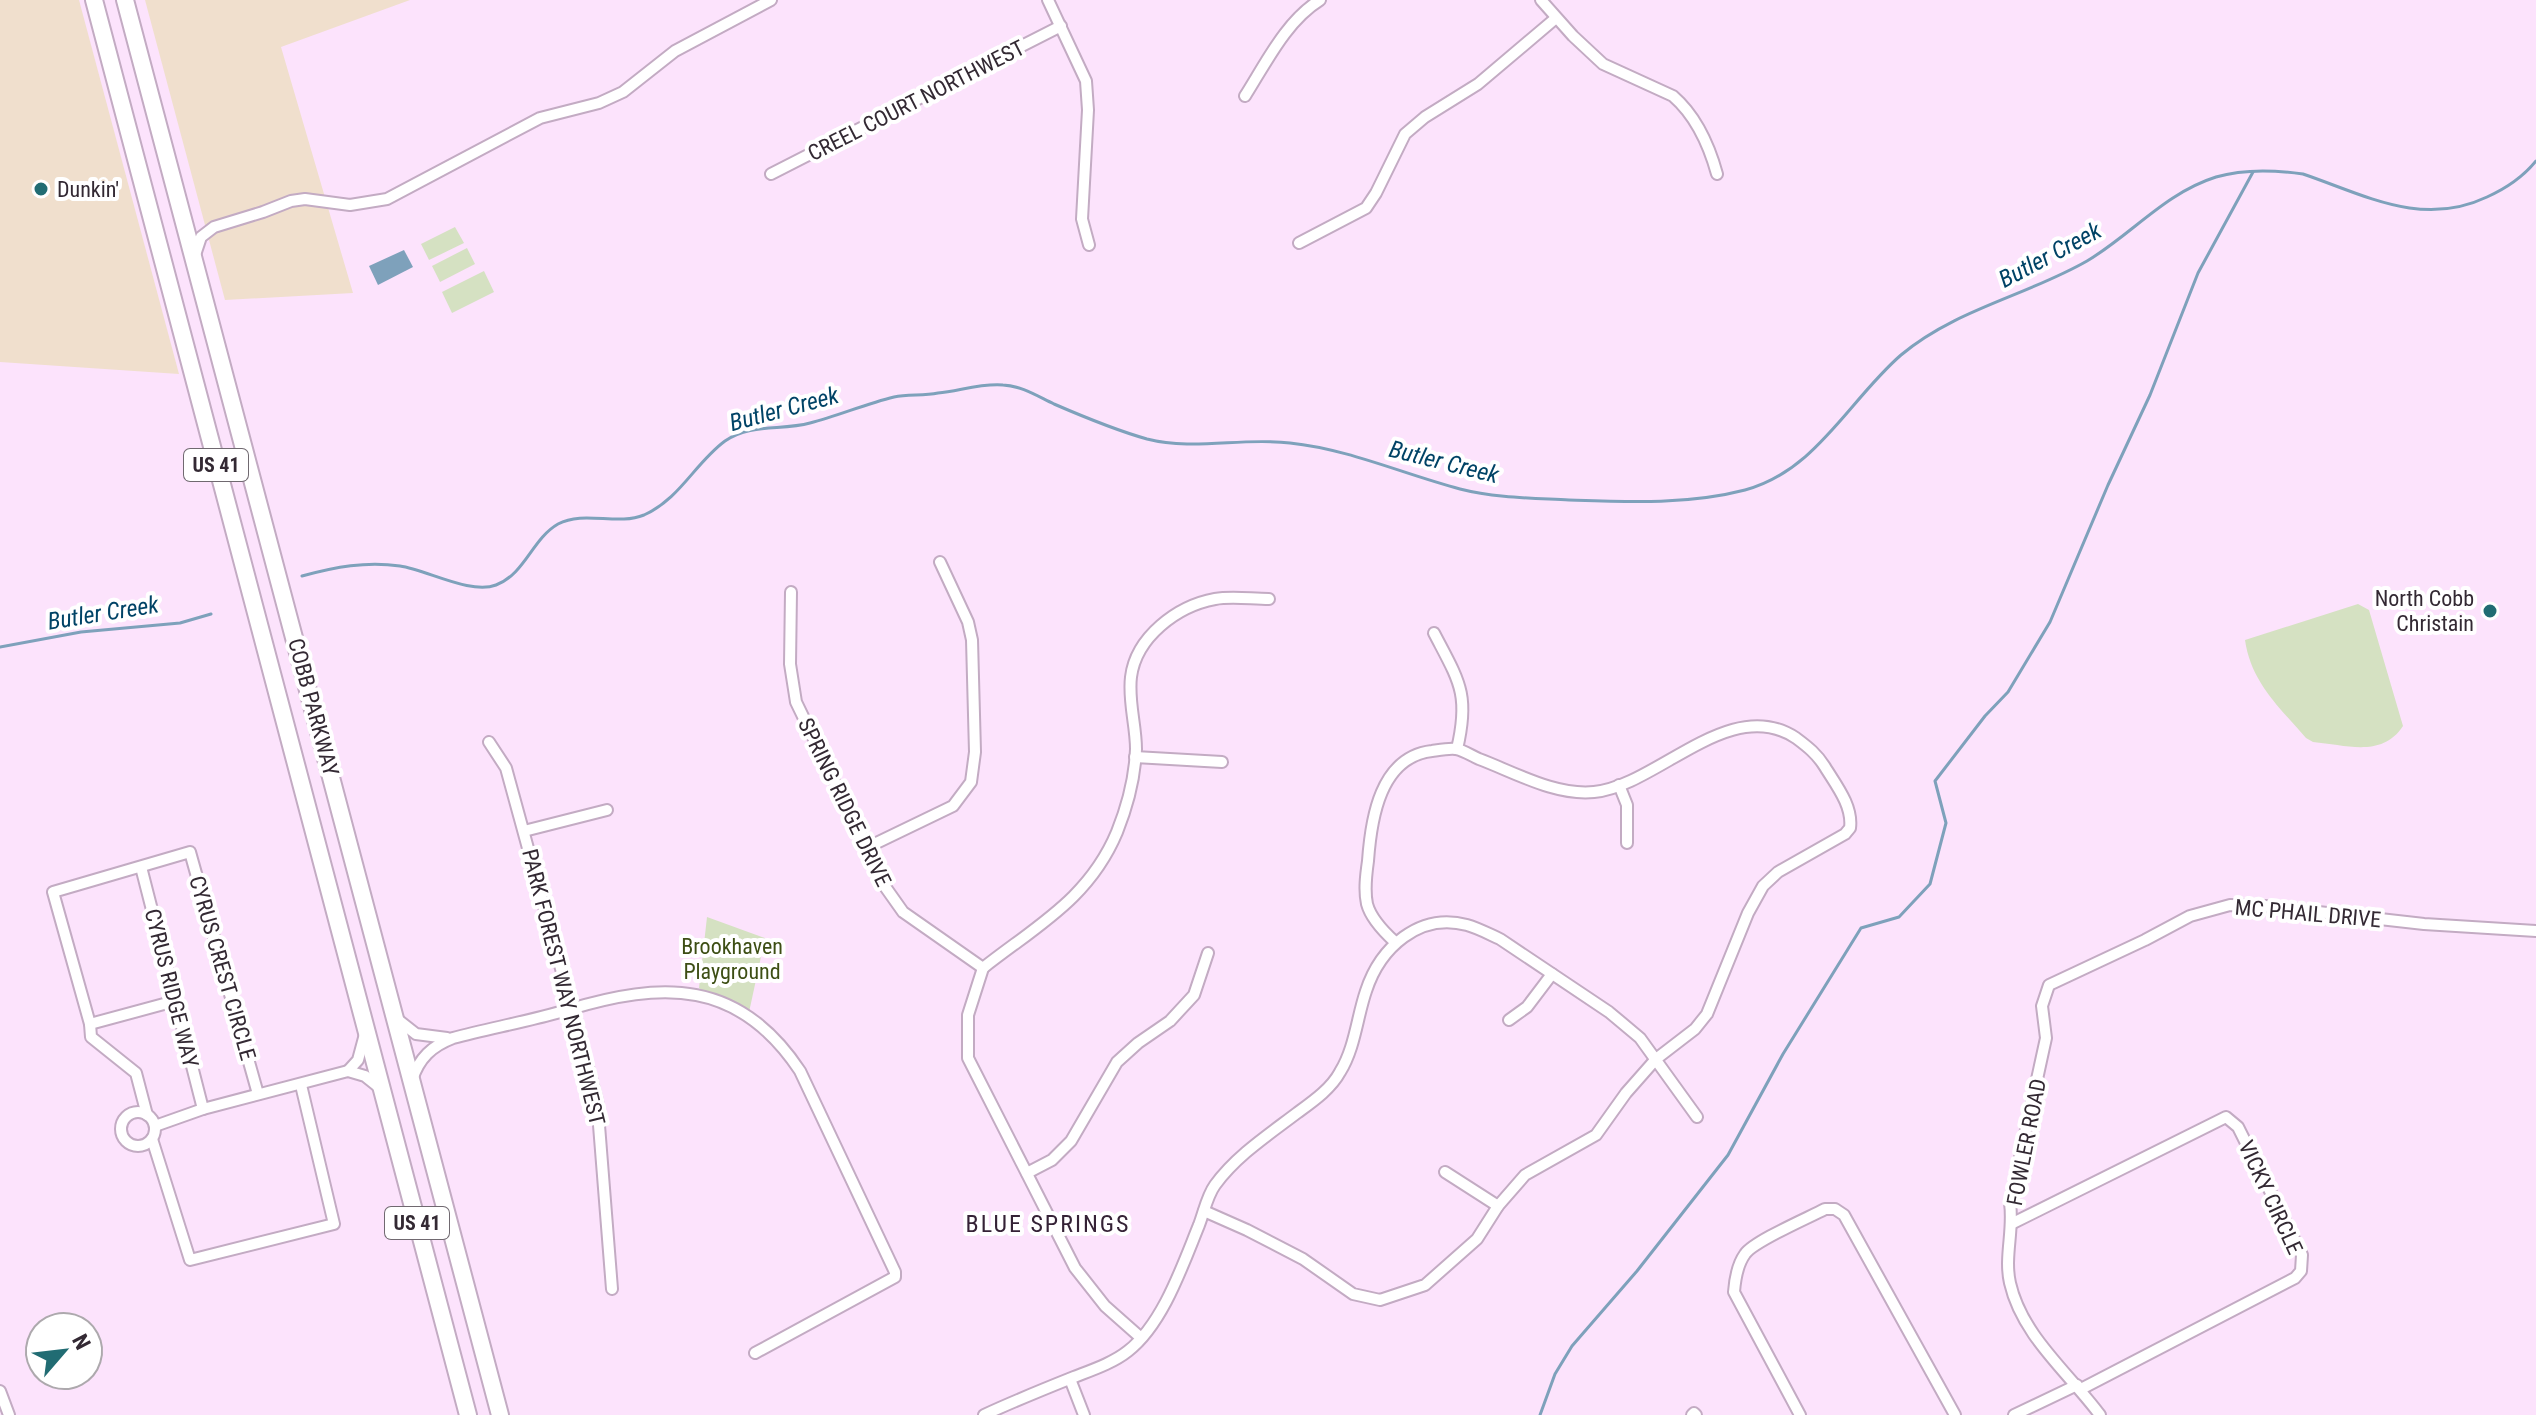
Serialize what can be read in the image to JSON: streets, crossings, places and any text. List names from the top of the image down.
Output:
{
  "streets": {
    "main road": ["US 41", "COBB PARKWAY"],
    "street": [
      "CREEL COURT NORTHWEST",
      "SPRING RIDGE DRIVE",
      "MC PHAIL DRIVE",
      "CYRUS CREST CIRCLE",
      "PARK FOREST WAY NORTHWEST",
      "CYRUS RIDGE WAY",
      "FOWLER ROAD",
      "VICKY CIRCLE"
    ]
  },
  "crossings": [
    ["MC PHAIL DRIVE", "FOWLER ROAD"],
    ["CYRUS CREST CIRCLE", "CYRUS RIDGE WAY"],
    ["FOWLER ROAD", "VICKY CIRCLE"]
  ],
  "districts": ["BLUE SPRINGS"],
  "water": ["Butler Creek"],
  "parks": ["Brookhaven Playground"],
  "places": ["Dunkin'", "North Cobb Christain"],
  "north": "top right"
}
